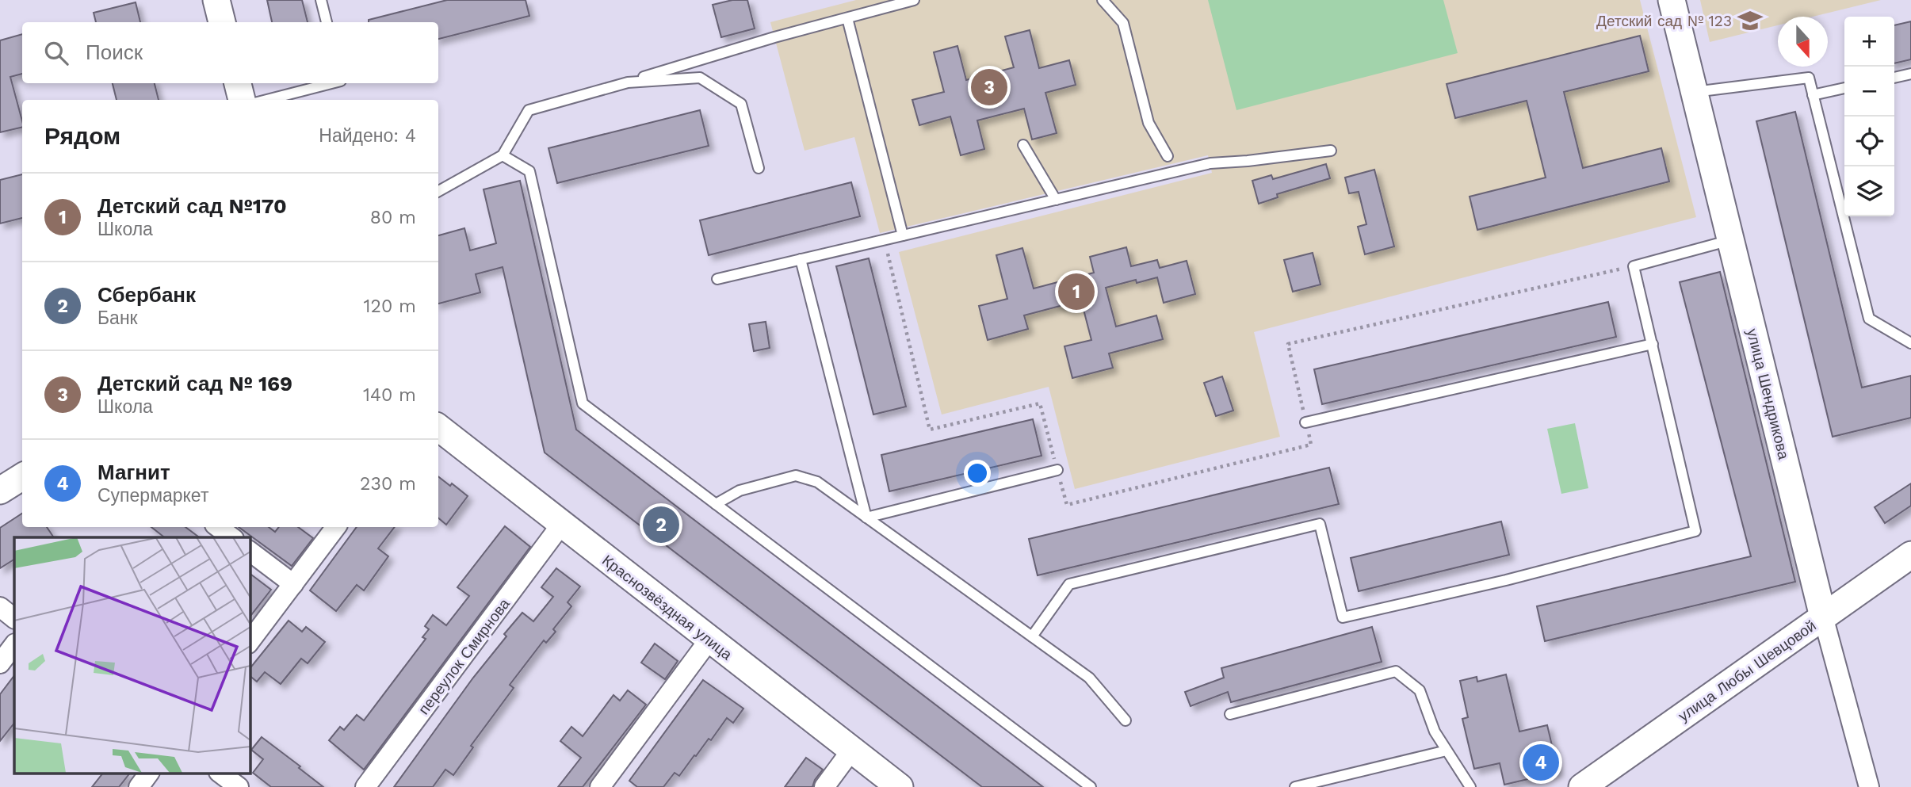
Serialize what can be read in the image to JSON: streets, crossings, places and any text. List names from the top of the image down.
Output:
{
  "streets": {
    "street": [
      "улица Шендрикова",
      "Краснозвёздная улица",
      "переулок Смирнова",
      "улица Любы Шевцовой"
    ]
  },
  "crossings": [
    ["улица Шендрикова", "улица Любы Шевцовой"],
    ["Краснозвёздная улица", "переулок Смирнова"]
  ],
  "places": {
    "school or university": ["Детский сад № 123"]
  },
  "north": "bottom",
  "page": {
    "map_buttons": ["+", "−"],
    "search": "Поиск",
    "pins": [
      "3",
      "1",
      "2",
      "4"
    ],
    "heading": ["Рядом", "Найдено: 4"],
    "list": [
      {
        "mark": "1",
        "name": "Детский сад №170",
        "note": "Школа",
        "value": "80 m"
      },
      {
        "mark": "2",
        "name": "Сбербанк",
        "note": "Банк",
        "value": "120 m"
      },
      {
        "mark": "3",
        "name": "Детский сад № 169",
        "note": "Школа",
        "value": "140 m"
      },
      {
        "mark": "4",
        "name": "Магнит",
        "note": "Супермаркет",
        "value": "230 m"
      }
    ]
  }
}
